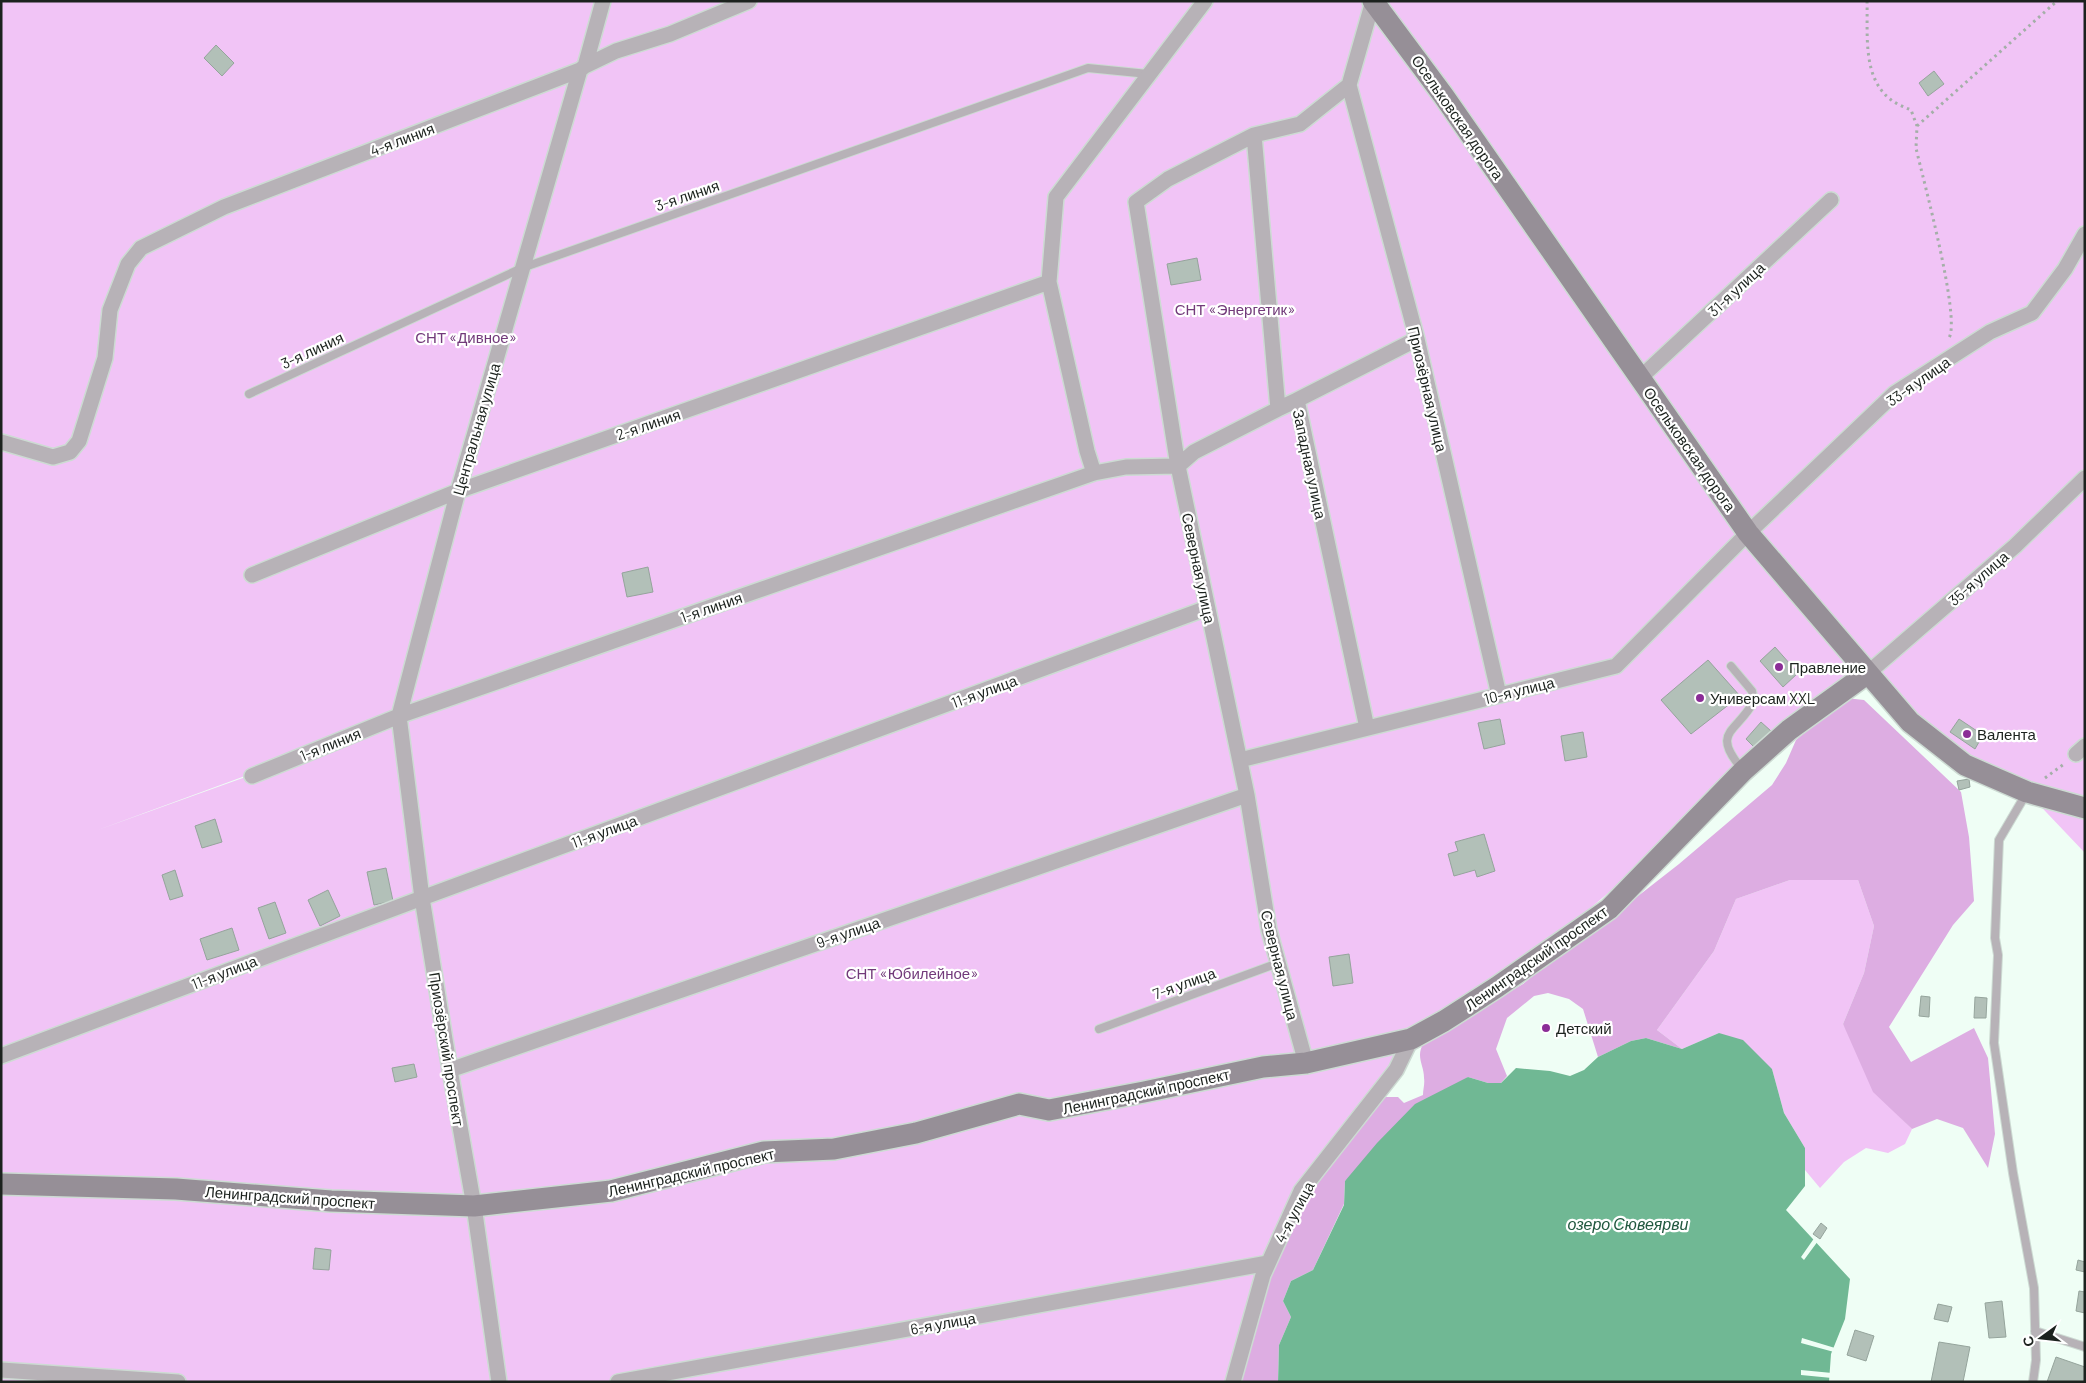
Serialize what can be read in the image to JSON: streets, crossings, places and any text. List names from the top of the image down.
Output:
{
  "streets": {
    "street": [
      "Осельковская дорога",
      "4-я линия",
      "31-я улица",
      "33-я улица",
      "Приозёрная улица",
      "2-я линия",
      "Центральная улица",
      "Западная улица",
      "Северная улица",
      "35-я улица",
      "1-я линия",
      "10-я улица",
      "11-я улица",
      "9-я улица",
      "Ленинградский проспект",
      "Приозёрский проспект",
      "4-я улица",
      "6-я улица"
    ],
    "lane": ["3-я линия", "7-я улица"]
  },
  "crossings": [
    ["Осельковская дорога", "31-я улица"],
    ["Осельковская дорога", "33-я улица"],
    ["Осельковская дорога", "35-я улица"],
    ["Осельковская дорога", "10-я улица"],
    ["Осельковская дорога", "Ленинградский проспект"],
    ["4-я линия", "Центральная улица"],
    ["3-я линия", "Центральная улица"],
    ["33-я улица", "10-я улица"],
    ["Приозёрная улица", "10-я улица"],
    ["2-я линия", "Центральная улица"],
    ["Центральная улица", "1-я линия"],
    ["Центральная улица", "Приозёрский проспект"],
    ["Западная улица", "Северная улица"],
    ["Западная улица", "10-я улица"],
    ["Северная улица", "1-я линия"],
    ["Северная улица", "10-я улица"],
    ["Северная улица", "11-я улица"],
    ["Северная улица", "9-я улица"],
    ["Северная улица", "Ленинградский проспект"],
    ["Северная улица", "7-я улица"],
    ["35-я улица", "Ленинградский проспект"],
    ["1-я линия", "Приозёрский проспект"],
    ["11-я улица", "Приозёрский проспект"],
    ["9-я улица", "Приозёрский проспект"],
    ["Ленинградский проспект", "Приозёрский проспект"],
    ["Ленинградский проспект", "4-я улица"],
    ["4-я улица", "6-я улица"]
  ],
  "water": ["озеро Сювеярви"],
  "parks": ["СНТ «Энергетик»", "СНТ «Дивное»", "СНТ «Юбилейное»"],
  "places": [
    "Правление",
    "Универсам XXL",
    "Валента",
    "Детский"
  ],
  "north": "left"
}
